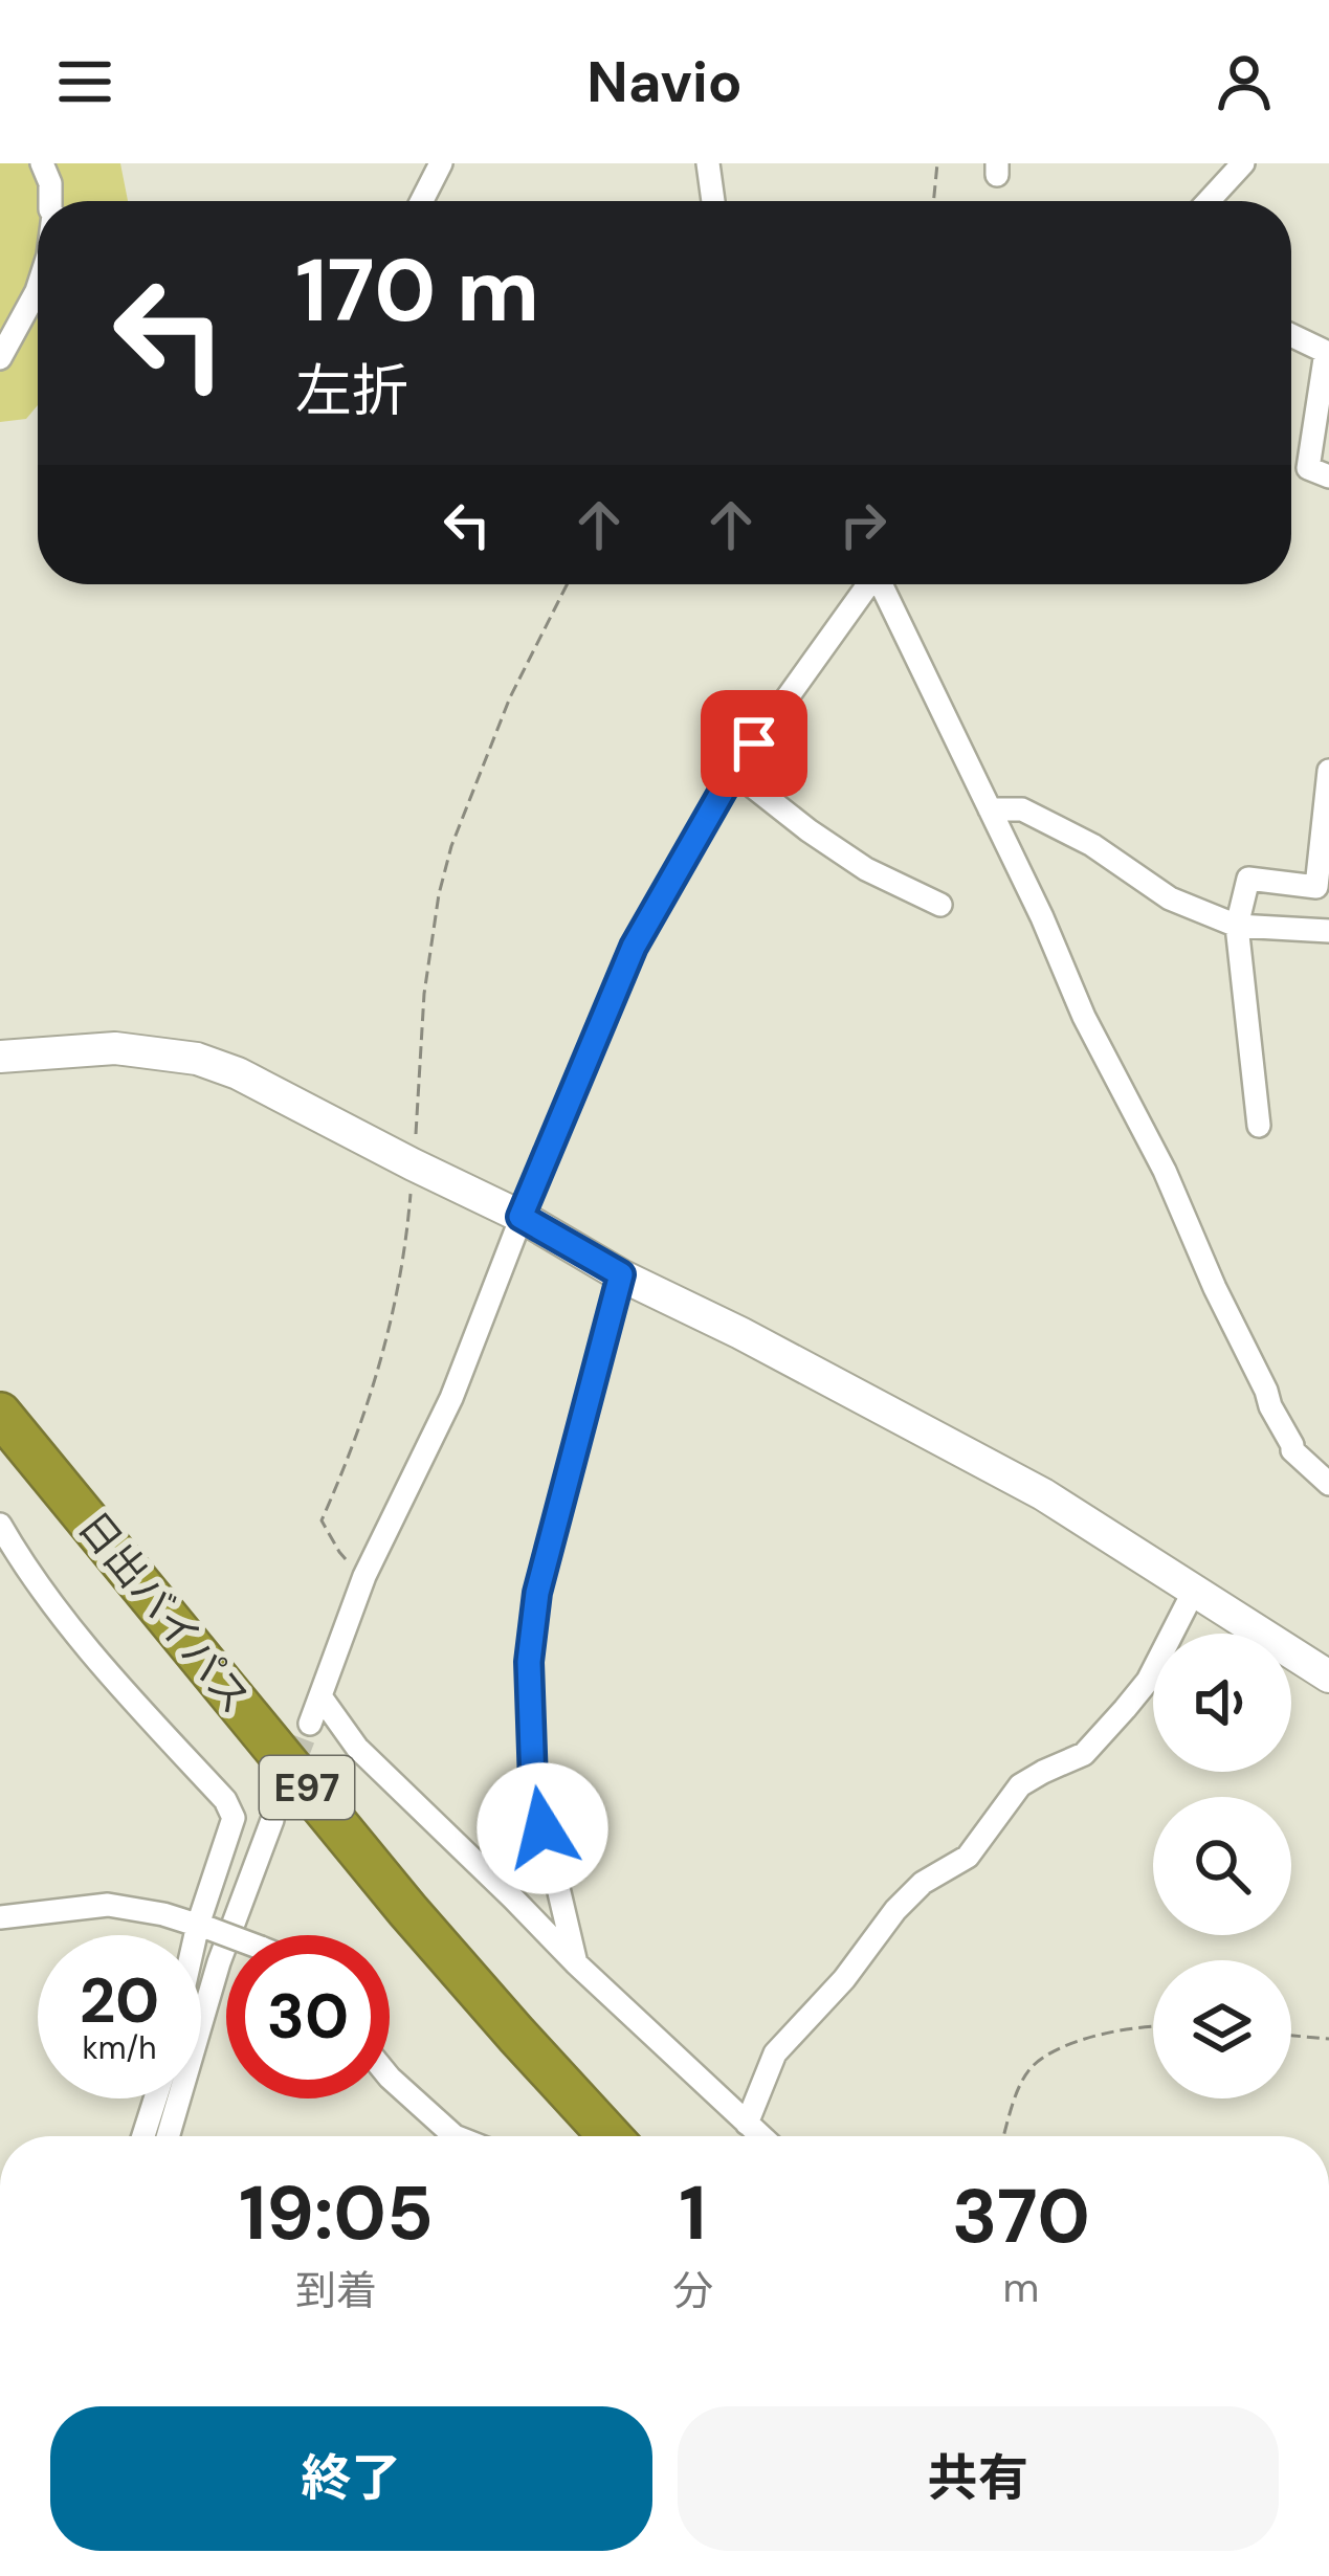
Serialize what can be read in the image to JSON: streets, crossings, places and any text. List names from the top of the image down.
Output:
{
  "streets": {
    "highway": ["日出バイパス", "E97"]
  },
  "page": {
    "header": "Navio",
    "turn": ["170 m", "左折"],
    "speed": "20 km/h",
    "limit": "30",
    "eta": [
      "19:05",
      "到着",
      "1",
      "分",
      "370",
      "m"
    ],
    "buttons": ["終了", "共有"]
  }
}
